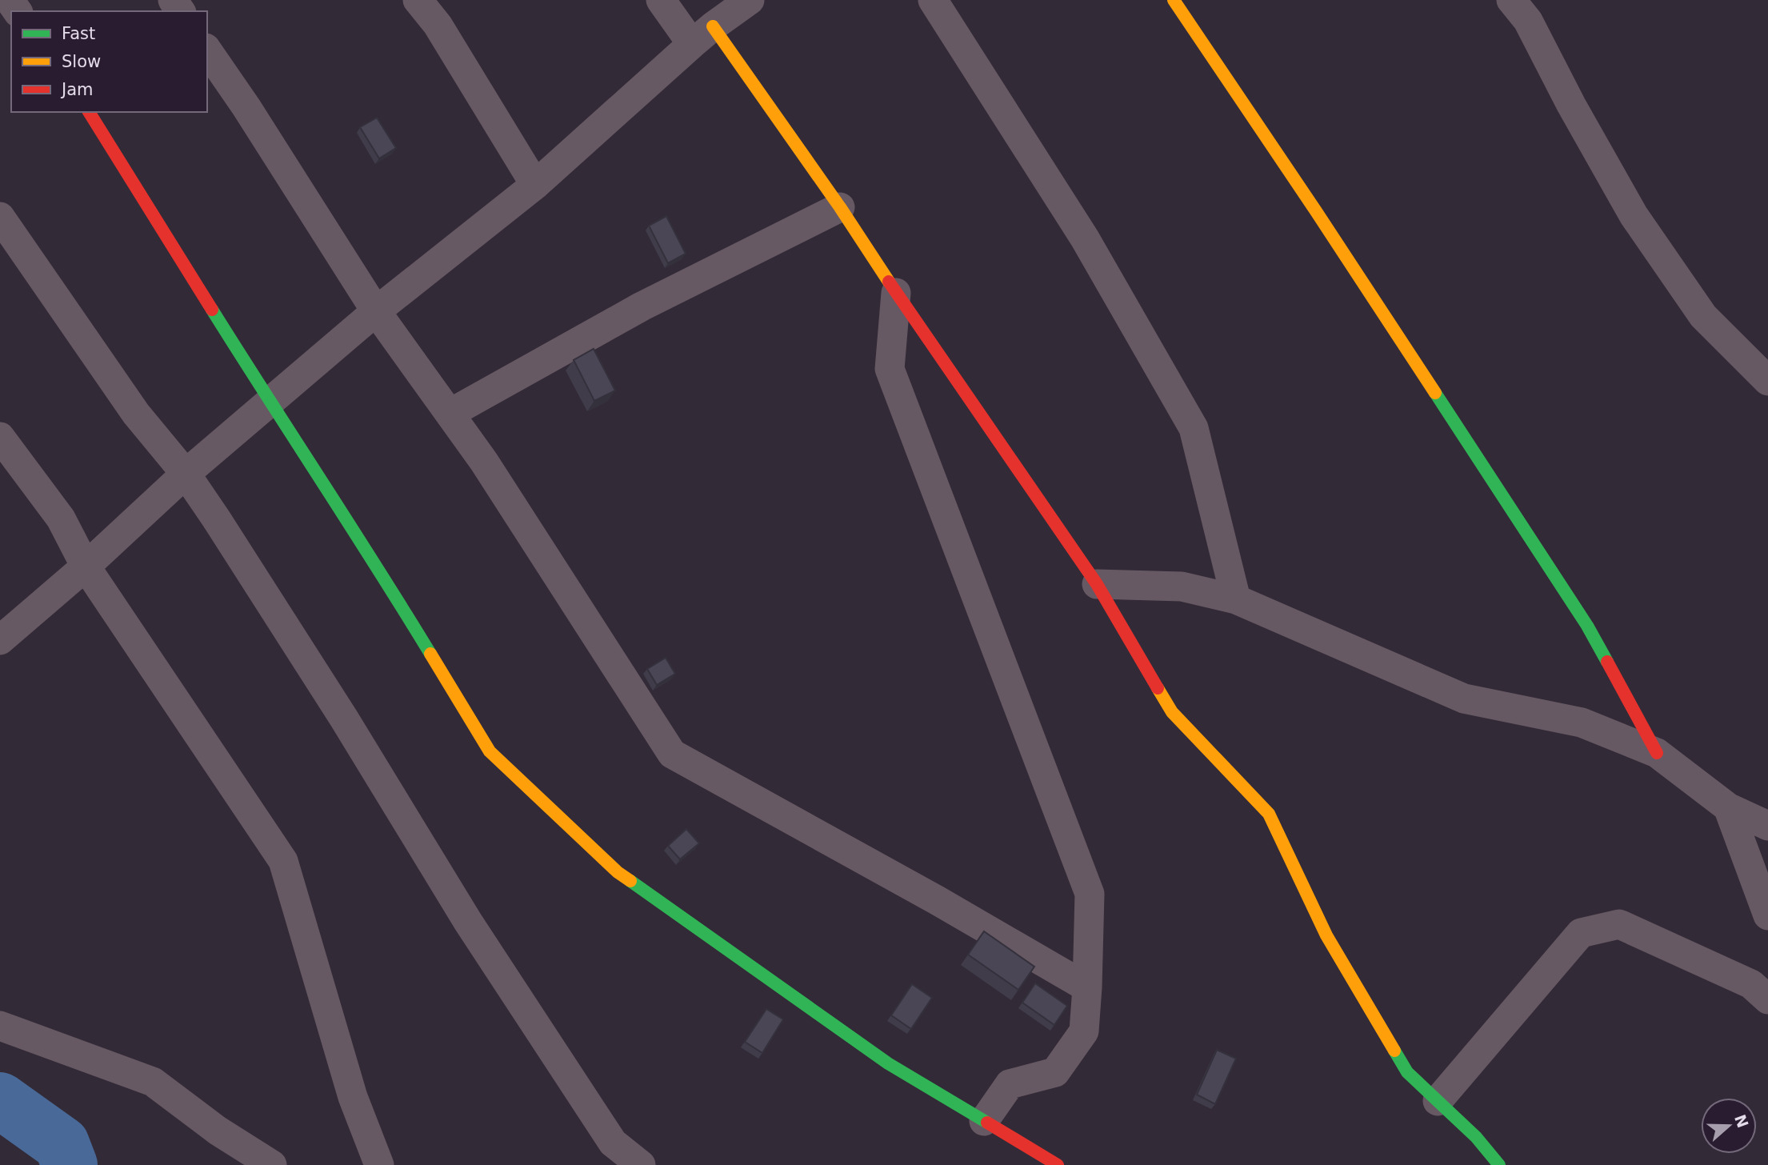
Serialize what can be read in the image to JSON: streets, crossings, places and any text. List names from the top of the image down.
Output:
{
  "legend": ["Fast", "Slow", "Jam"],
  "north": "right"
}
